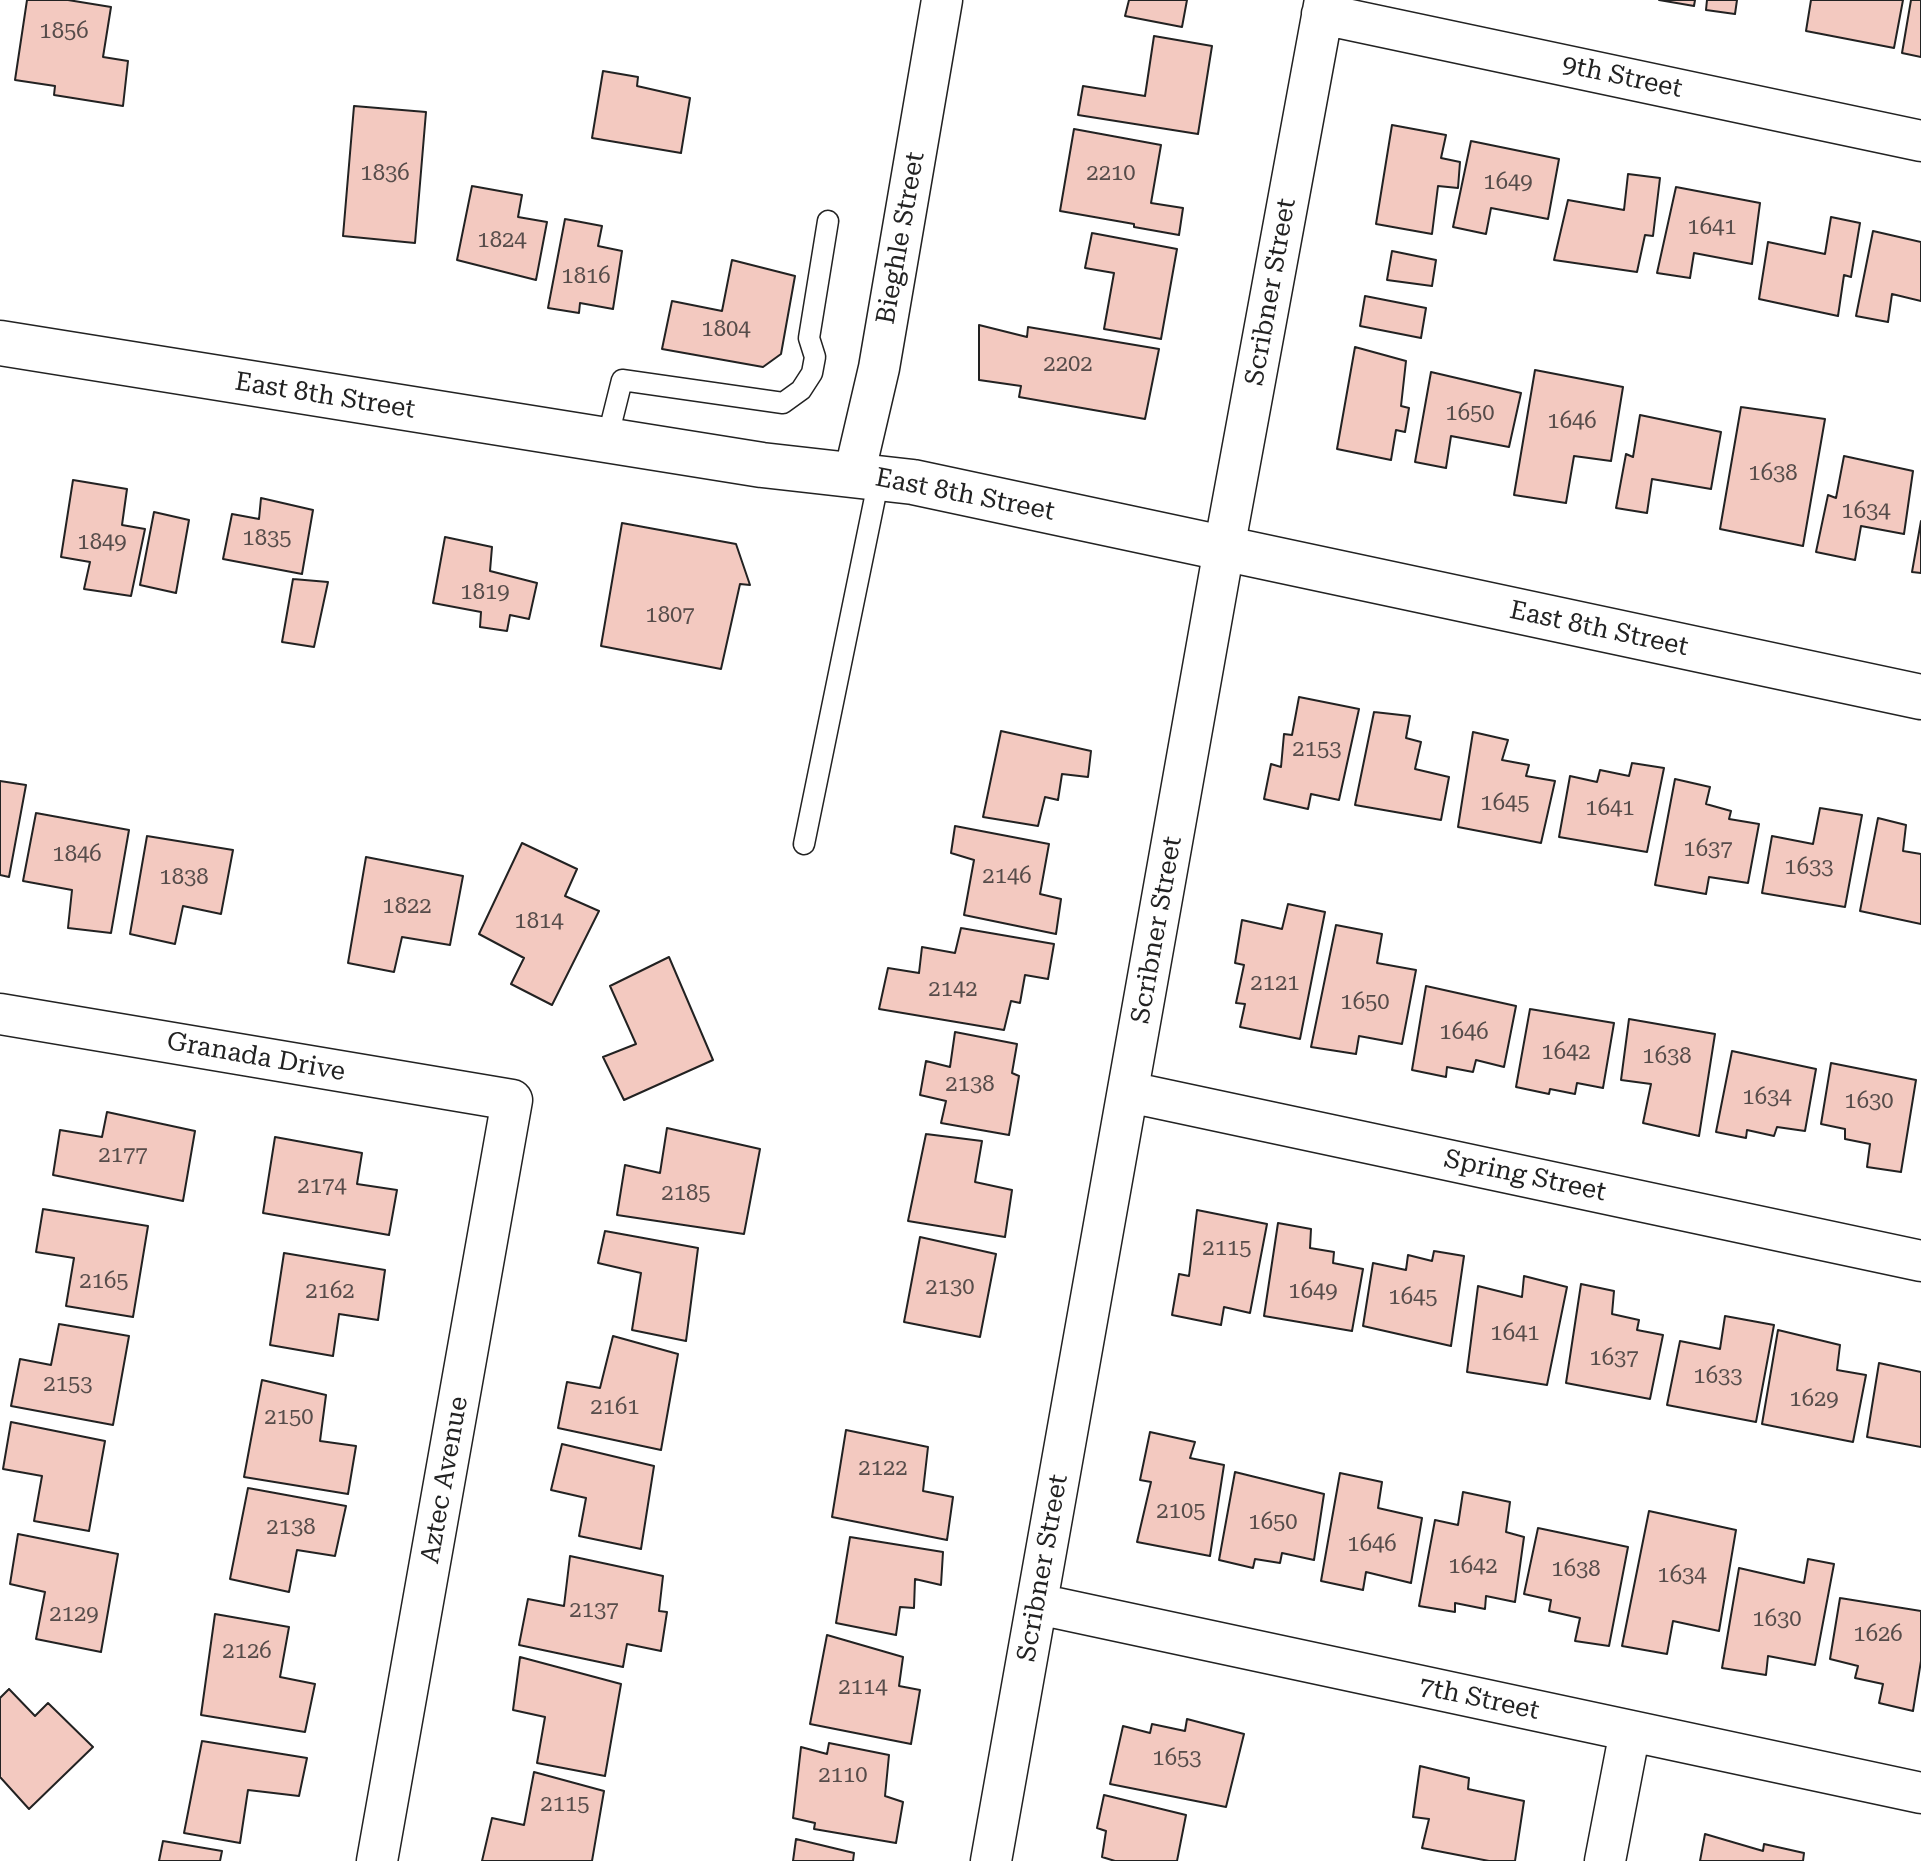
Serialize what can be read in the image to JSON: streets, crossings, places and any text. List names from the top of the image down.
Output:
{
  "streets": {
    "street": [
      "9th Street",
      "Bieghle Street",
      "Scribner Street",
      "East 8th Street",
      "Granada Drive",
      "Spring Street",
      "Aztec Avenue",
      "7th Street"
    ]
  },
  "crossings": [
    ["9th Street", "Scribner Street"],
    ["Bieghle Street", "East 8th Street"],
    ["Scribner Street", "East 8th Street"],
    ["Scribner Street", "Spring Street"],
    ["Scribner Street", "7th Street"],
    ["Granada Drive", "Aztec Avenue"]
  ],
  "house_numbers": [
    "1856",
    "1836",
    "2210",
    "1649",
    "1641",
    "1824",
    "1816",
    "1804",
    "2202",
    "1650",
    "1646",
    "1638",
    "1634",
    "1835",
    "1849",
    "1819",
    "1807",
    "2153",
    "1645",
    "1641",
    "1637",
    "1846",
    "1633",
    "2146",
    "1838",
    "1822",
    "1814",
    "2121",
    "2142",
    "1650",
    "1646",
    "1642",
    "1638",
    "2138",
    "1634",
    "1630",
    "2177",
    "2174",
    "2185",
    "2115",
    "2165",
    "2130",
    "2162",
    "1649",
    "1645",
    "1641",
    "1637",
    "1633",
    "2153",
    "1629",
    "2161",
    "2150",
    "2122",
    "2105",
    "1650",
    "2138",
    "1646",
    "1642",
    "1638",
    "1634",
    "2137",
    "2129",
    "1630",
    "1626",
    "2126",
    "2114",
    "1653",
    "2110",
    "2115"
  ]
}
